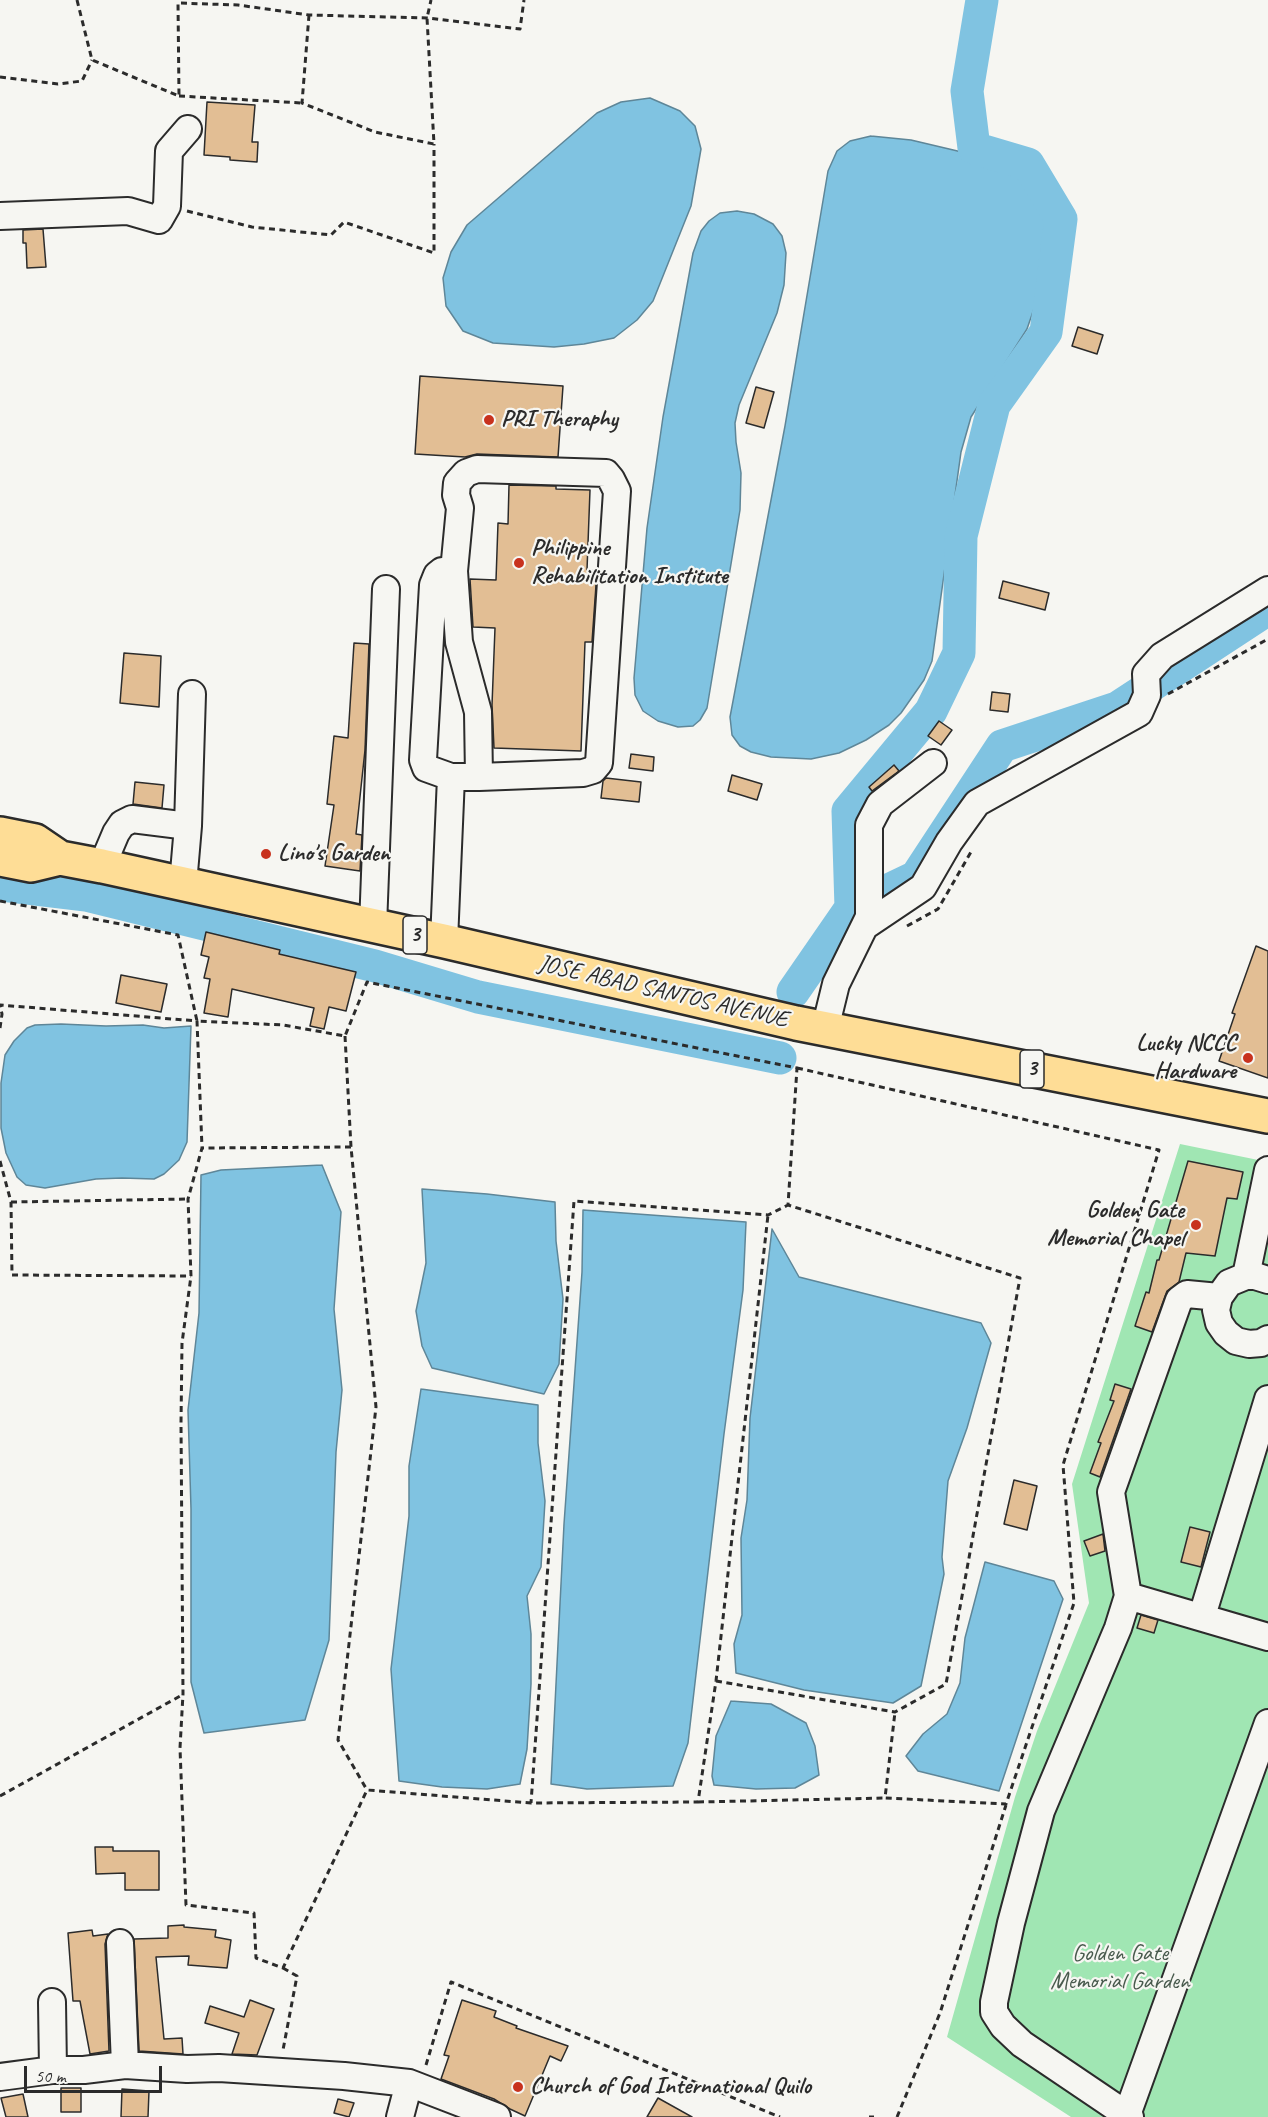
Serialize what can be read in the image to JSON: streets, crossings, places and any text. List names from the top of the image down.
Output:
{
  "streets": {
    "highway": ["3", "JOSE ABAD SANTOS AVENUE"]
  },
  "parks": ["Golden Gate Memorial Garden"],
  "places": [
    "PRI Theraphy",
    "Philippine Rehabilitation Institute",
    "Lino's Garden",
    "Lucky NCCC Hardware",
    "Golden Gate Memorial Chapel",
    "Church of God International Quilo"
  ],
  "scale_bar": "50 m"
}
